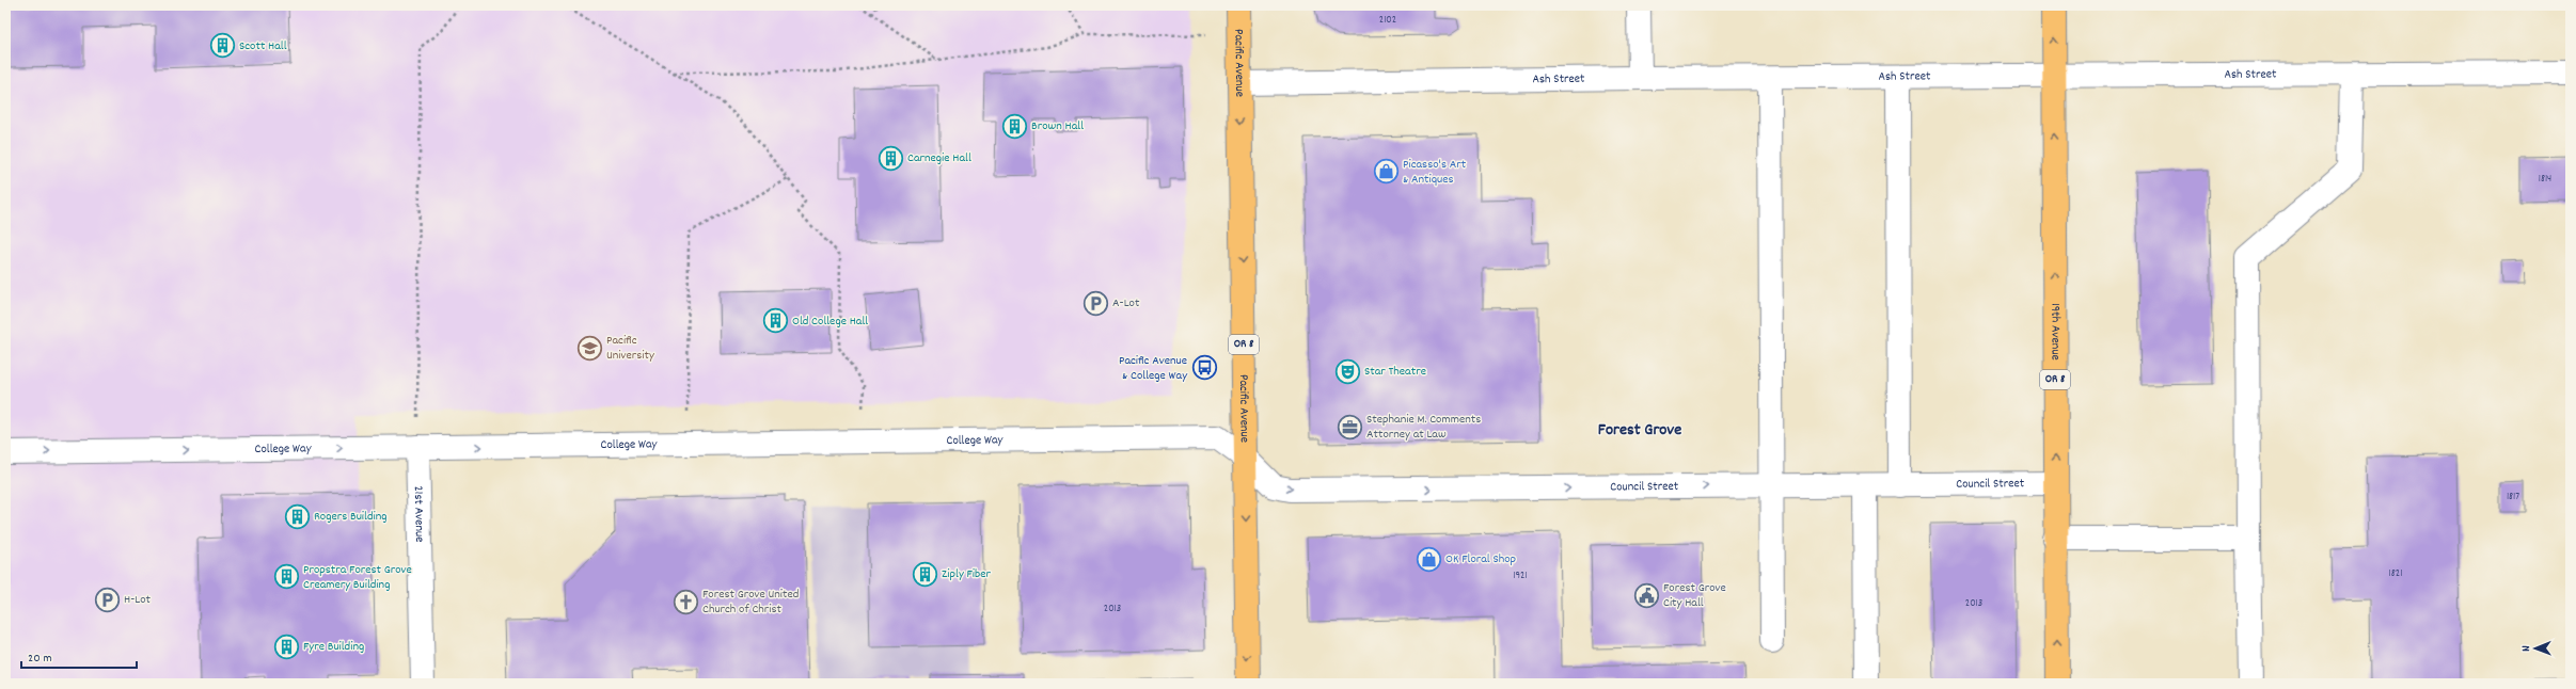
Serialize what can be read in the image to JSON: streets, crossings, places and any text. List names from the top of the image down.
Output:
{
  "streets": {
    "main road": ["Pacific Avenue", "19th Avenue", "OR 8"],
    "street": [
      "Ash Street",
      "College Way",
      "Council Street",
      "21st Avenue"
    ]
  },
  "crossings": [
    ["Pacific Avenue", "Ash Street"],
    ["Pacific Avenue", "College Way"],
    ["Pacific Avenue", "Council Street"],
    ["Ash Street", "19th Avenue"],
    ["19th Avenue", "Council Street"],
    ["College Way", "Council Street"],
    ["College Way", "21st Avenue"]
  ],
  "one_way": [
    "Pacific Avenue",
    "19th Avenue",
    "College Way",
    "Council Street"
  ],
  "districts": ["Forest Grove"],
  "places": {
    "building": [
      "Scott Hall",
      "Brown Hall",
      "Carnegie Hall",
      "Old College Hall",
      "Rogers Building",
      "Ziply Fiber",
      "Propstra Forest Grove Creamery Building",
      "Fyre Building"
    ],
    "shop": ["Picasso's Art & Antiques", "OK Floral Shop"],
    "parking": ["A-Lot", "H-Lot"],
    "school or university": ["Pacific University"],
    "bus stop": ["Pacific Avenue & College Way"],
    "theatre": ["Star Theatre"],
    "office": ["Stephanie M. Comments Attorney at Law"],
    "public building": ["Forest Grove City Hall"],
    "church": ["Forest Grove United Church of Christ"]
  },
  "house_numbers": [
    "2102",
    "1814",
    "1817",
    "1821",
    "1921",
    "2013",
    "2013"
  ],
  "scale_bar": "20 m",
  "north": "left"
}
